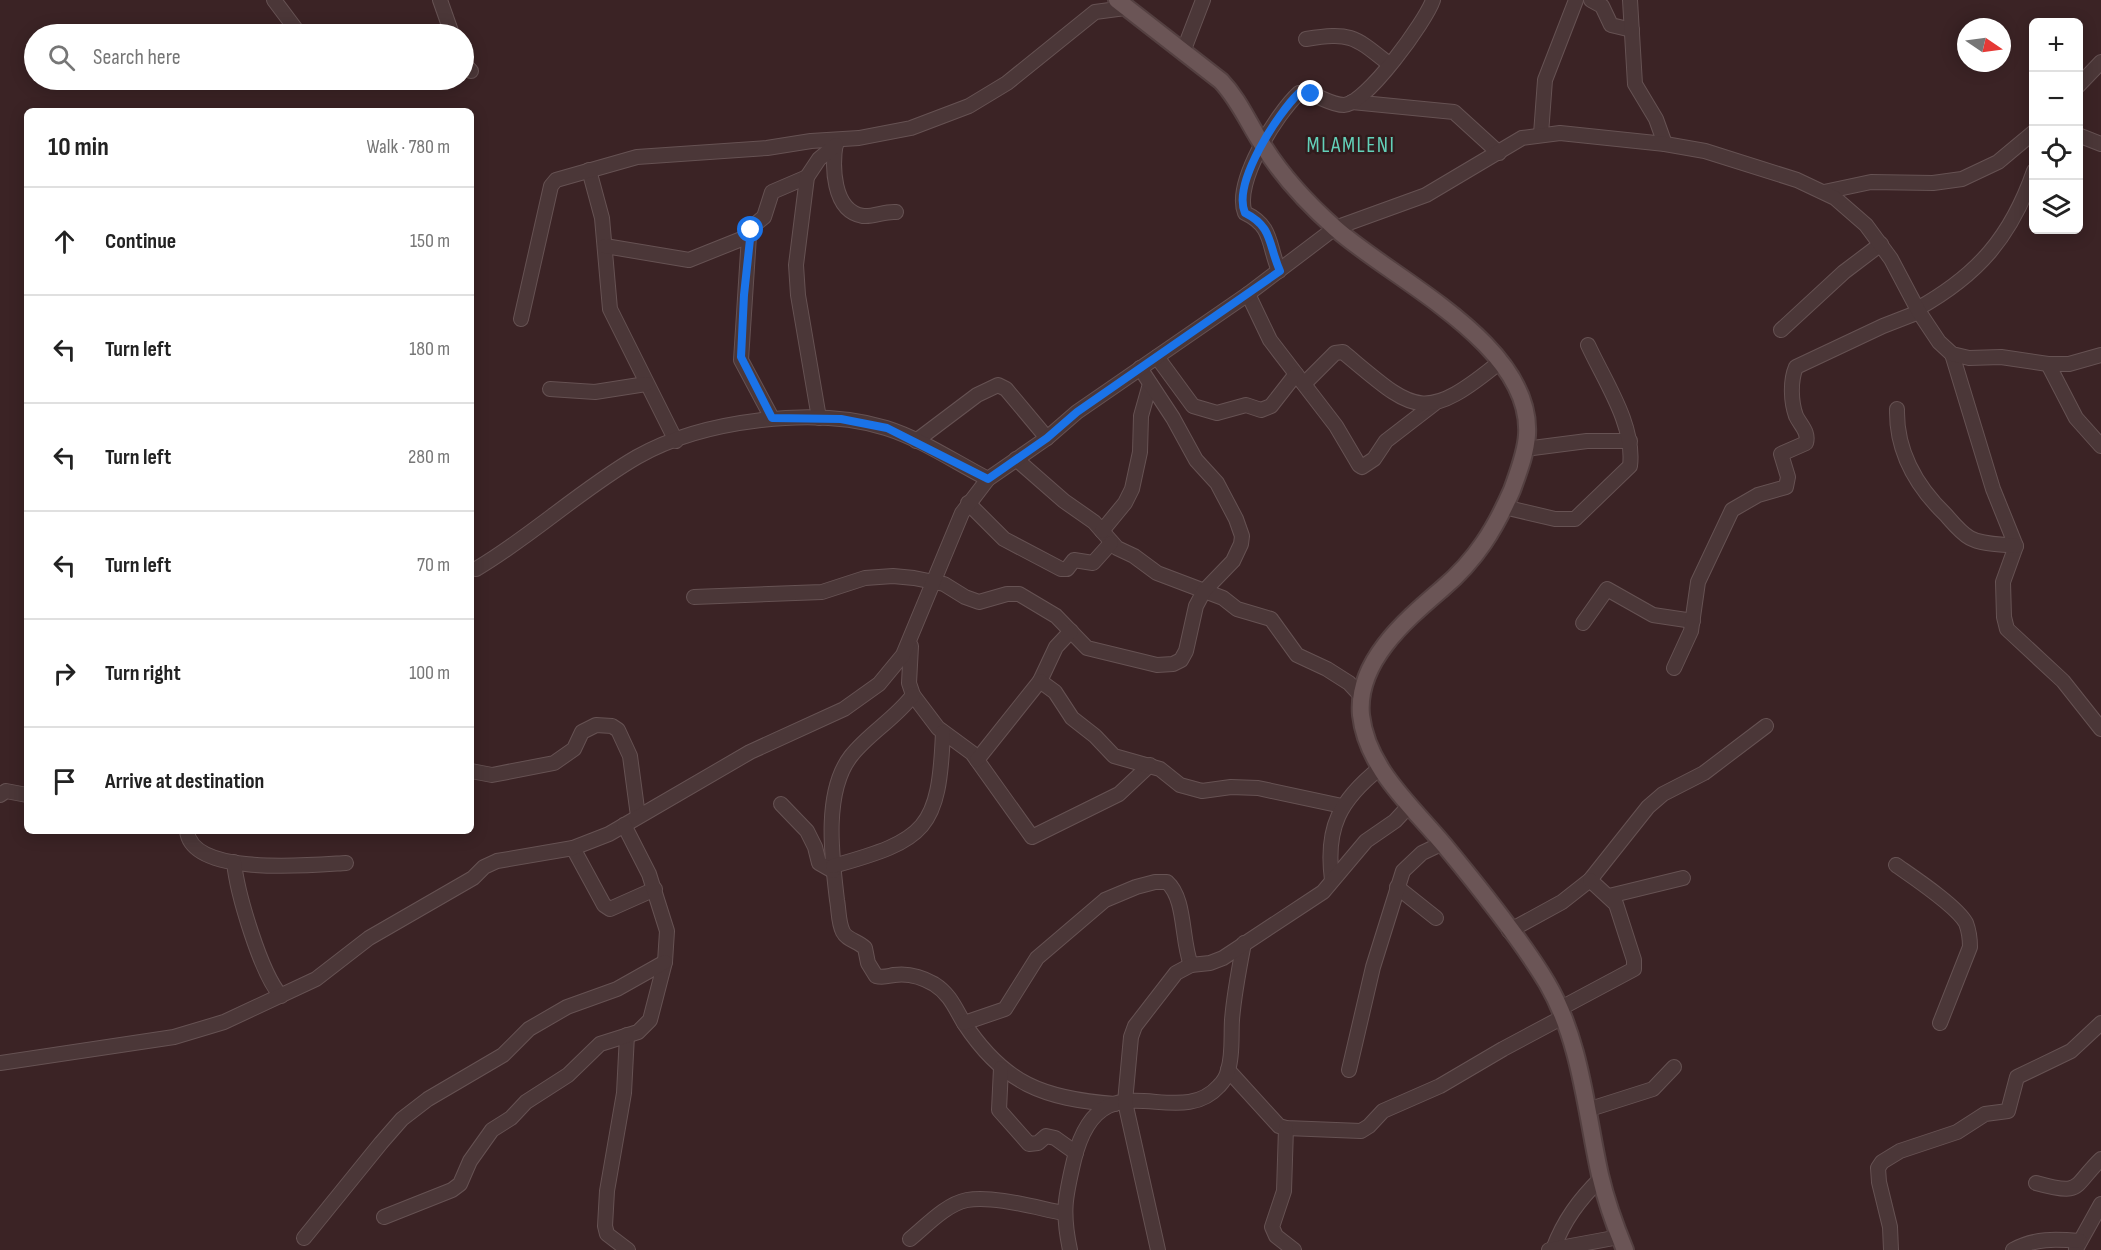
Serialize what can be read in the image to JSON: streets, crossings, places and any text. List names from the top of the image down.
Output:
{
  "districts": ["MLAMLENI"],
  "north": "right",
  "page": {
    "map_buttons": ["+", "−"],
    "search": "Search here",
    "heading": ["10 min", "Walk · 780 m"],
    "list": [
      ["Continue", "150 m"],
      ["Turn left", "180 m"],
      ["Turn left", "280 m"],
      ["Turn left", "70 m"],
      ["Turn right", "100 m"],
      "Arrive at destination"
    ]
  }
}
